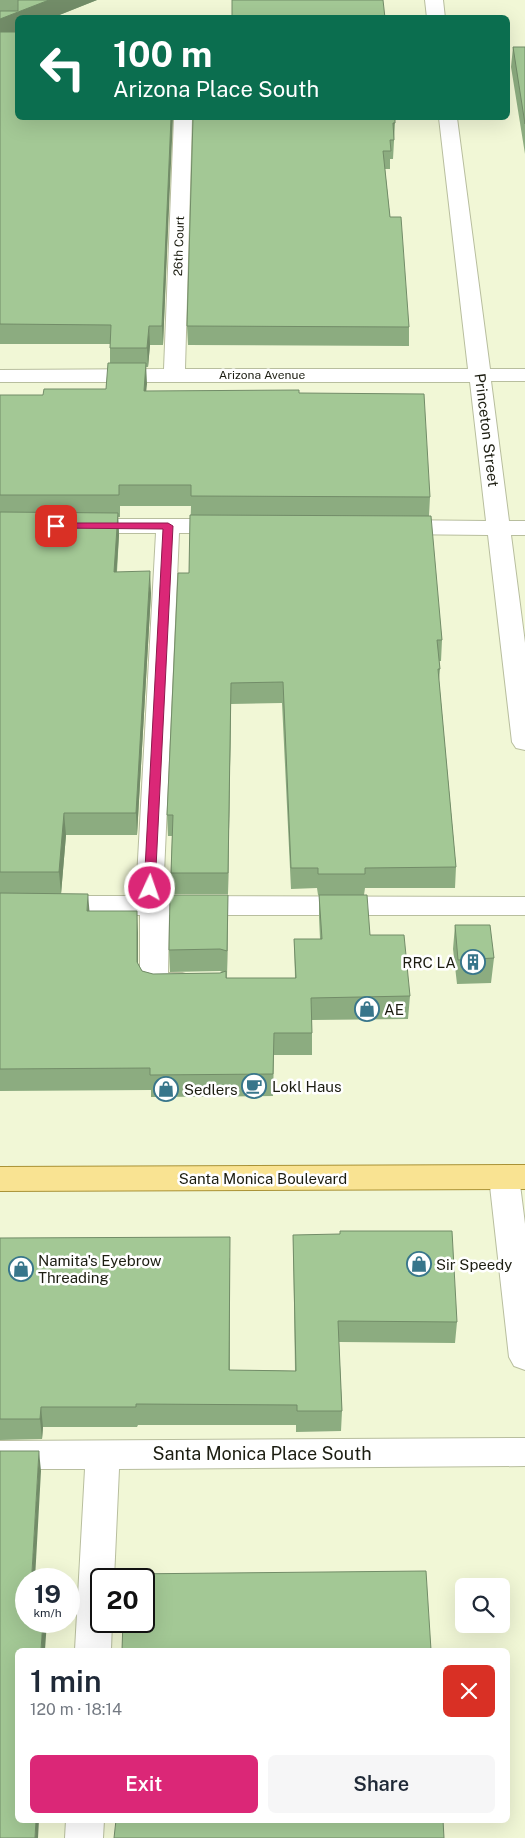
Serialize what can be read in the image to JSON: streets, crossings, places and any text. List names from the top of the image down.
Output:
{
  "streets": {
    "main road": ["Santa Monica Boulevard"],
    "street": [
      "26th Court",
      "Arizona Avenue",
      "Princeton Street",
      "Santa Monica Place South"
    ]
  },
  "crossings": [
    ["26th Court", "Arizona Avenue"],
    ["Arizona Avenue", "Princeton Street"]
  ],
  "places": {
    "building": ["RRC LA"],
    "shop": [
      "AE",
      "Sedlers",
      "Sir Speedy",
      "Namita's Eyebrow Threading"
    ],
    "cafe": ["Lokl Haus"]
  },
  "page": {
    "turn": ["100 m", "Arizona Place South"],
    "speed": "19 km/h",
    "limit": "20",
    "heading": ["1 min", "120 m · 18:14"],
    "buttons": ["Exit", "Share"]
  }
}
